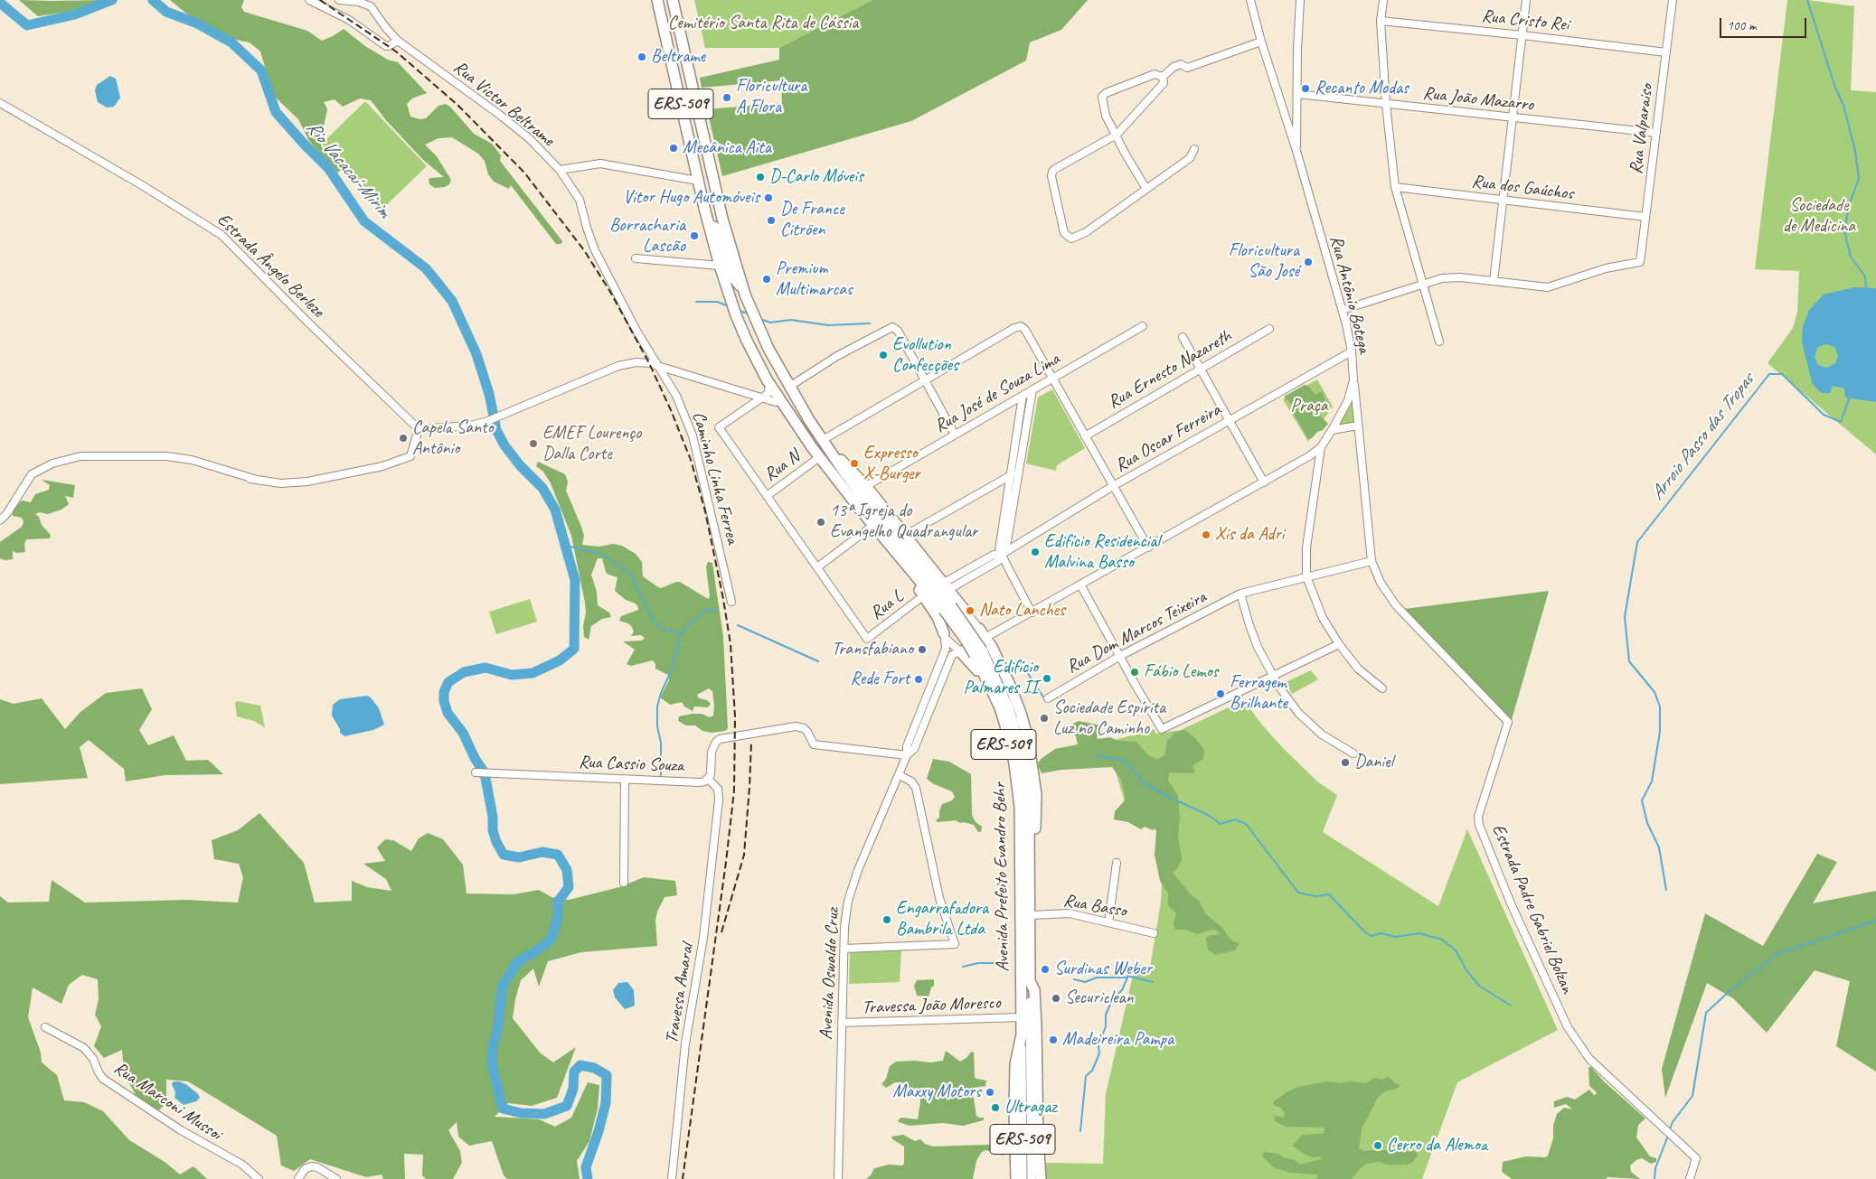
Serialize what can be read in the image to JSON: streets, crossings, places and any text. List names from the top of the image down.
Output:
{
  "streets": {
    "highway": ["ERS-509", "Avenida Prefeito Evandro Behr"],
    "street": [
      "Rua Cristo Rei",
      "Rua João Mazarro",
      "Rua Victor Beltrame",
      "Rua Valparaiso",
      "Rua dos Gaúchos",
      "Estrada Ângelo Berleze",
      "Rua Antônio Botega",
      "Rua Ernesto Nazareth",
      "Rua José de Souza Lima",
      "Rua Oscar Ferreira",
      "Rua N",
      "Caminho Linha Ferrea",
      "Rua L",
      "Rua Dom Marcos Teixeira",
      "Rua Cassio Souza",
      "Rua Basso",
      "Estrada Padre Gabriel Bolzan",
      "Avenida Oswaldo Cruz",
      "Travessa Amaral",
      "Travessa João Moresco",
      "Rua Marconi Mussoi"
    ]
  },
  "crossings": [
    ["Rua Cristo Rei", "Rua Valparaiso"],
    ["Rua João Mazarro", "Rua Valparaiso"],
    ["Rua Victor Beltrame", "Caminho Linha Ferrea"],
    ["ERS-509", "Rua Antônio Botega"],
    ["ERS-509", "Rua José de Souza Lima"],
    ["ERS-509", "Rua Oscar Ferreira"],
    ["ERS-509", "Rua N"],
    ["ERS-509", "Rua L"],
    ["ERS-509", "Avenida Prefeito Evandro Behr"],
    ["ERS-509", "Avenida Oswaldo Cruz"],
    ["Rua Valparaiso", "Rua dos Gaúchos"],
    ["Rua Antônio Botega", "Rua Oscar Ferreira"],
    ["Rua Antônio Botega", "Avenida Prefeito Evandro Behr"],
    ["Rua Antônio Botega", "Estrada Padre Gabriel Bolzan"],
    ["Rua Antônio Botega", "Avenida Oswaldo Cruz"],
    ["Rua Dom Marcos Teixeira", "Estrada Padre Gabriel Bolzan"],
    ["Rua Cassio Souza", "Avenida Oswaldo Cruz"],
    ["Rua Cassio Souza", "Travessa Amaral"],
    ["Avenida Prefeito Evandro Behr", "Rua Basso"],
    ["Avenida Prefeito Evandro Behr", "Travessa João Moresco"],
    ["Avenida Oswaldo Cruz", "Travessa João Moresco"]
  ],
  "water": ["Rio Vacacaí-Mirim", "Arroio Passo das Tropas"],
  "parks": ["Cemitério Santa Rita de Cássia", "Sociedade de Medicina", "Praça"],
  "places": [
    "Beltrame",
    "Recanto Modas",
    "Floricultura A Flora",
    "Mecânica Aita",
    "D-Carlo Móveis",
    "Vitor Hugo Automóveis",
    "De France Citröen",
    "Borracharia Lascão",
    "Floricultura São José",
    "Premium Multimarcas",
    "Evollution Confecções",
    "Capela Santo Antônio",
    "EMEF Lourenço Dalla Corte",
    "Expresso X-Burger",
    "13ª Igreja do Evangelho Quadrangular",
    "Xis da Adri",
    "Edifício Residencial Malvina Basso",
    "Nato Lanches",
    "Transfabiano",
    "Fábio Lemos",
    "Edifício Palmares II",
    "Rede Fort",
    "Ferragem Brilhante",
    "Sociedade Espírita Luz no Caminho",
    "Daniel",
    "Engarrafadora Bambrila Ltda",
    "Surdinas Weber",
    "Securiclean",
    "Madeireira Pampa",
    "Maxxy Motors",
    "Ultragaz",
    "Cerro da Alemoa"
  ],
  "scale_bar": "100 m"
}
